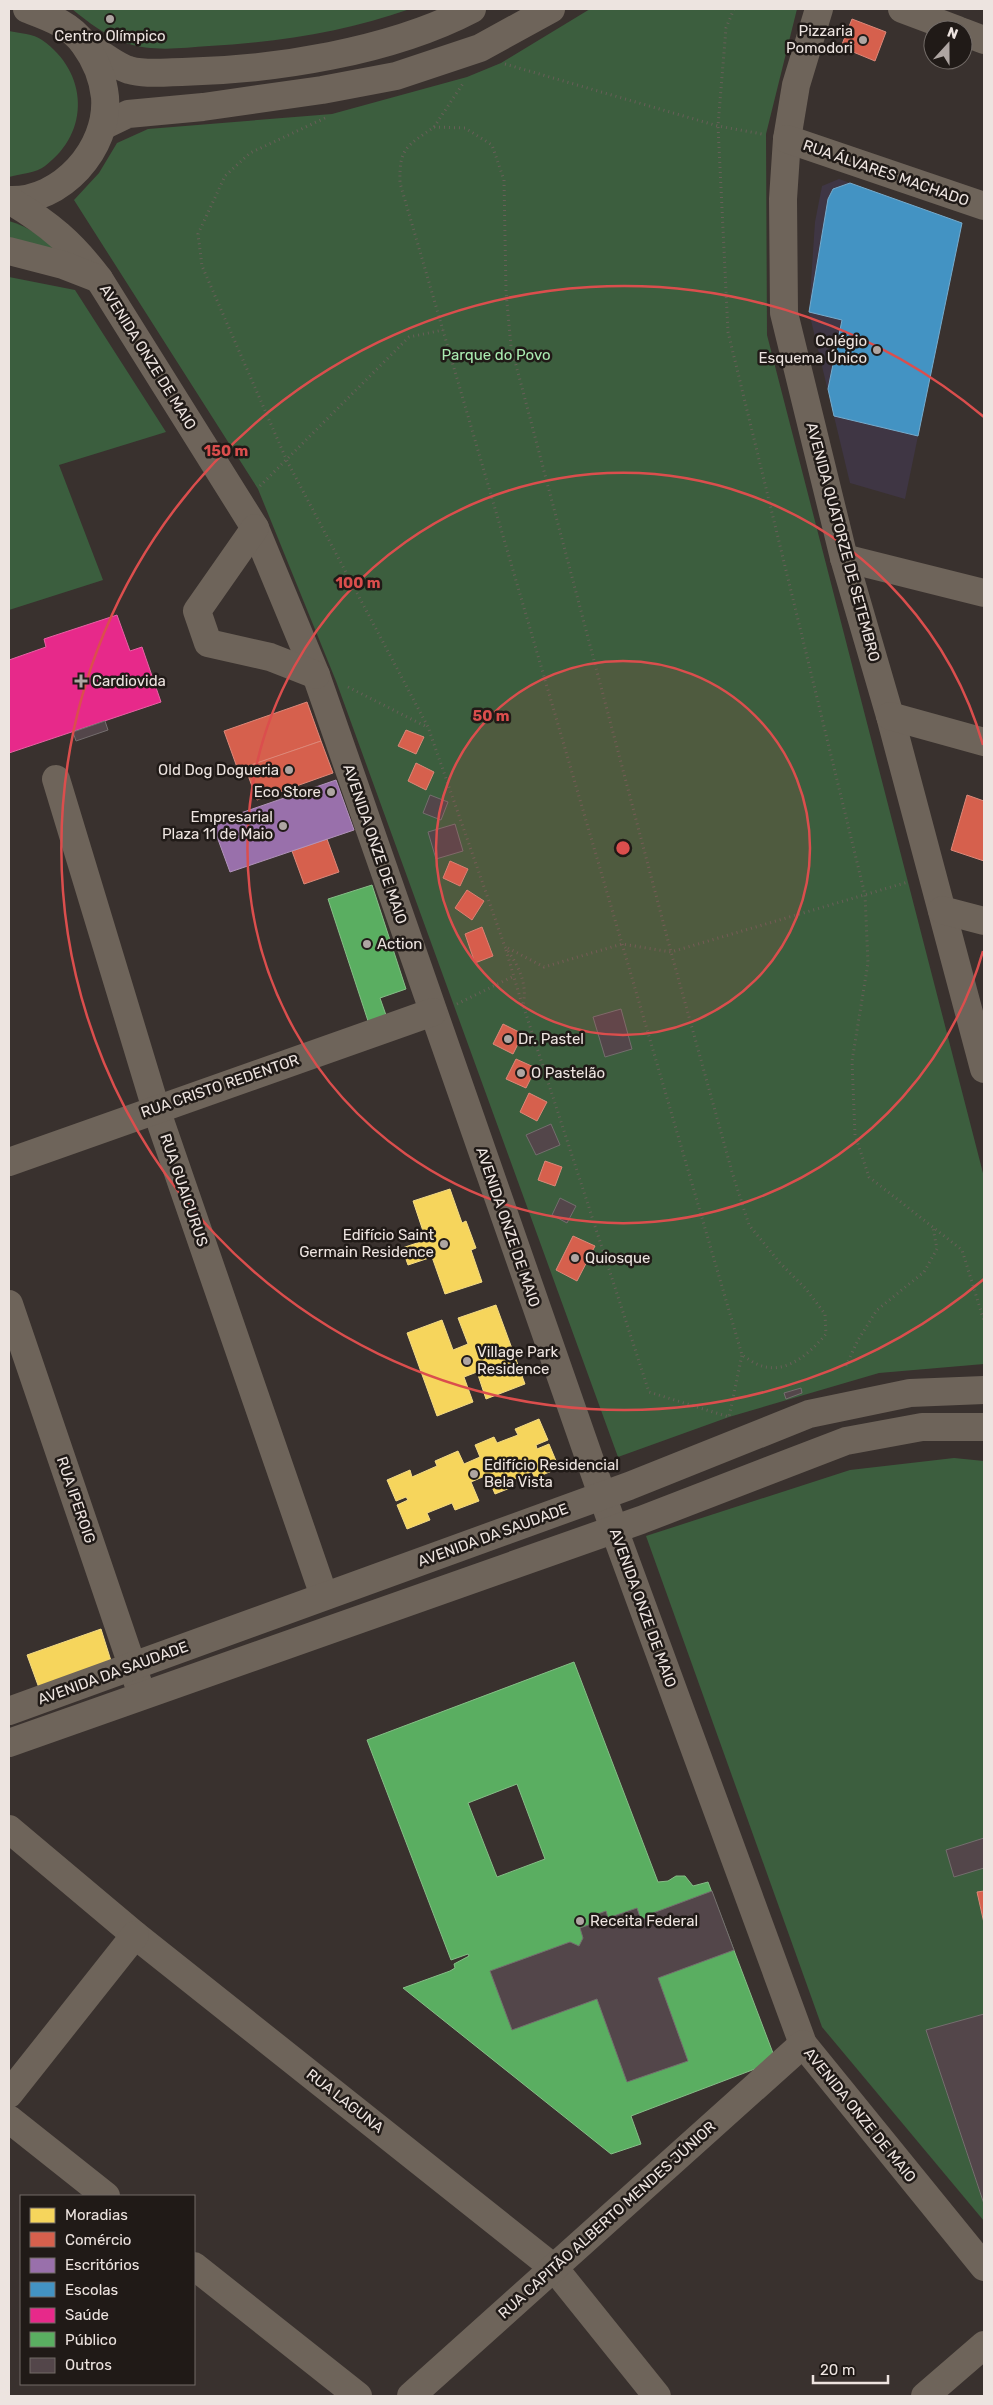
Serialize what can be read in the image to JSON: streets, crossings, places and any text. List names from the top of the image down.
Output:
{
  "streets": {
    "street": [
      "RUA ÁLVARES MACHADO",
      "AVENIDA ONZE DE MAIO",
      "AVENIDA QUATORZE DE SETEMBRO",
      "RUA CRISTO REDENTOR",
      "RUA GUAICURUS",
      "RUA IPEROIG",
      "AVENIDA DA SAUDADE",
      "RUA LAGUNA",
      "RUA CAPITÃO ALBERTO MENDES JÚNIOR"
    ]
  },
  "crossings": [
    ["RUA ÁLVARES MACHADO", "AVENIDA QUATORZE DE SETEMBRO"],
    ["AVENIDA ONZE DE MAIO", "RUA CRISTO REDENTOR"],
    ["AVENIDA ONZE DE MAIO", "AVENIDA DA SAUDADE"],
    ["AVENIDA ONZE DE MAIO", "RUA CAPITÃO ALBERTO MENDES JÚNIOR"],
    ["RUA CRISTO REDENTOR", "RUA GUAICURUS"],
    ["RUA GUAICURUS", "AVENIDA DA SAUDADE"],
    ["RUA IPEROIG", "AVENIDA DA SAUDADE"],
    ["RUA LAGUNA", "RUA CAPITÃO ALBERTO MENDES JÚNIOR"]
  ],
  "parks": ["Parque do Povo"],
  "places": {
    "other": [
      "Centro Olímpico",
      "Pizzaria Pomodori",
      "Colégio Esquema Único",
      "Old Dog Dogueria",
      "Eco Store",
      "Empresarial Plaza 11 de Maio",
      "Action",
      "Dr. Pastel",
      "O Pastelão",
      "Edifício Saint Germain Residence",
      "Quiosque",
      "Village Park Residence",
      "Edifício Residencial Bela Vista",
      "Receita Federal"
    ],
    "health": ["Cardiovida"]
  },
  "legend": [
    "Moradias",
    "Comércio",
    "Escritórios",
    "Escolas",
    "Saúde",
    "Público",
    "Outros"
  ],
  "scale_bar": "20 m",
  "north": "top",
  "rings": ["150 m", "100 m", "50 m"]
}
